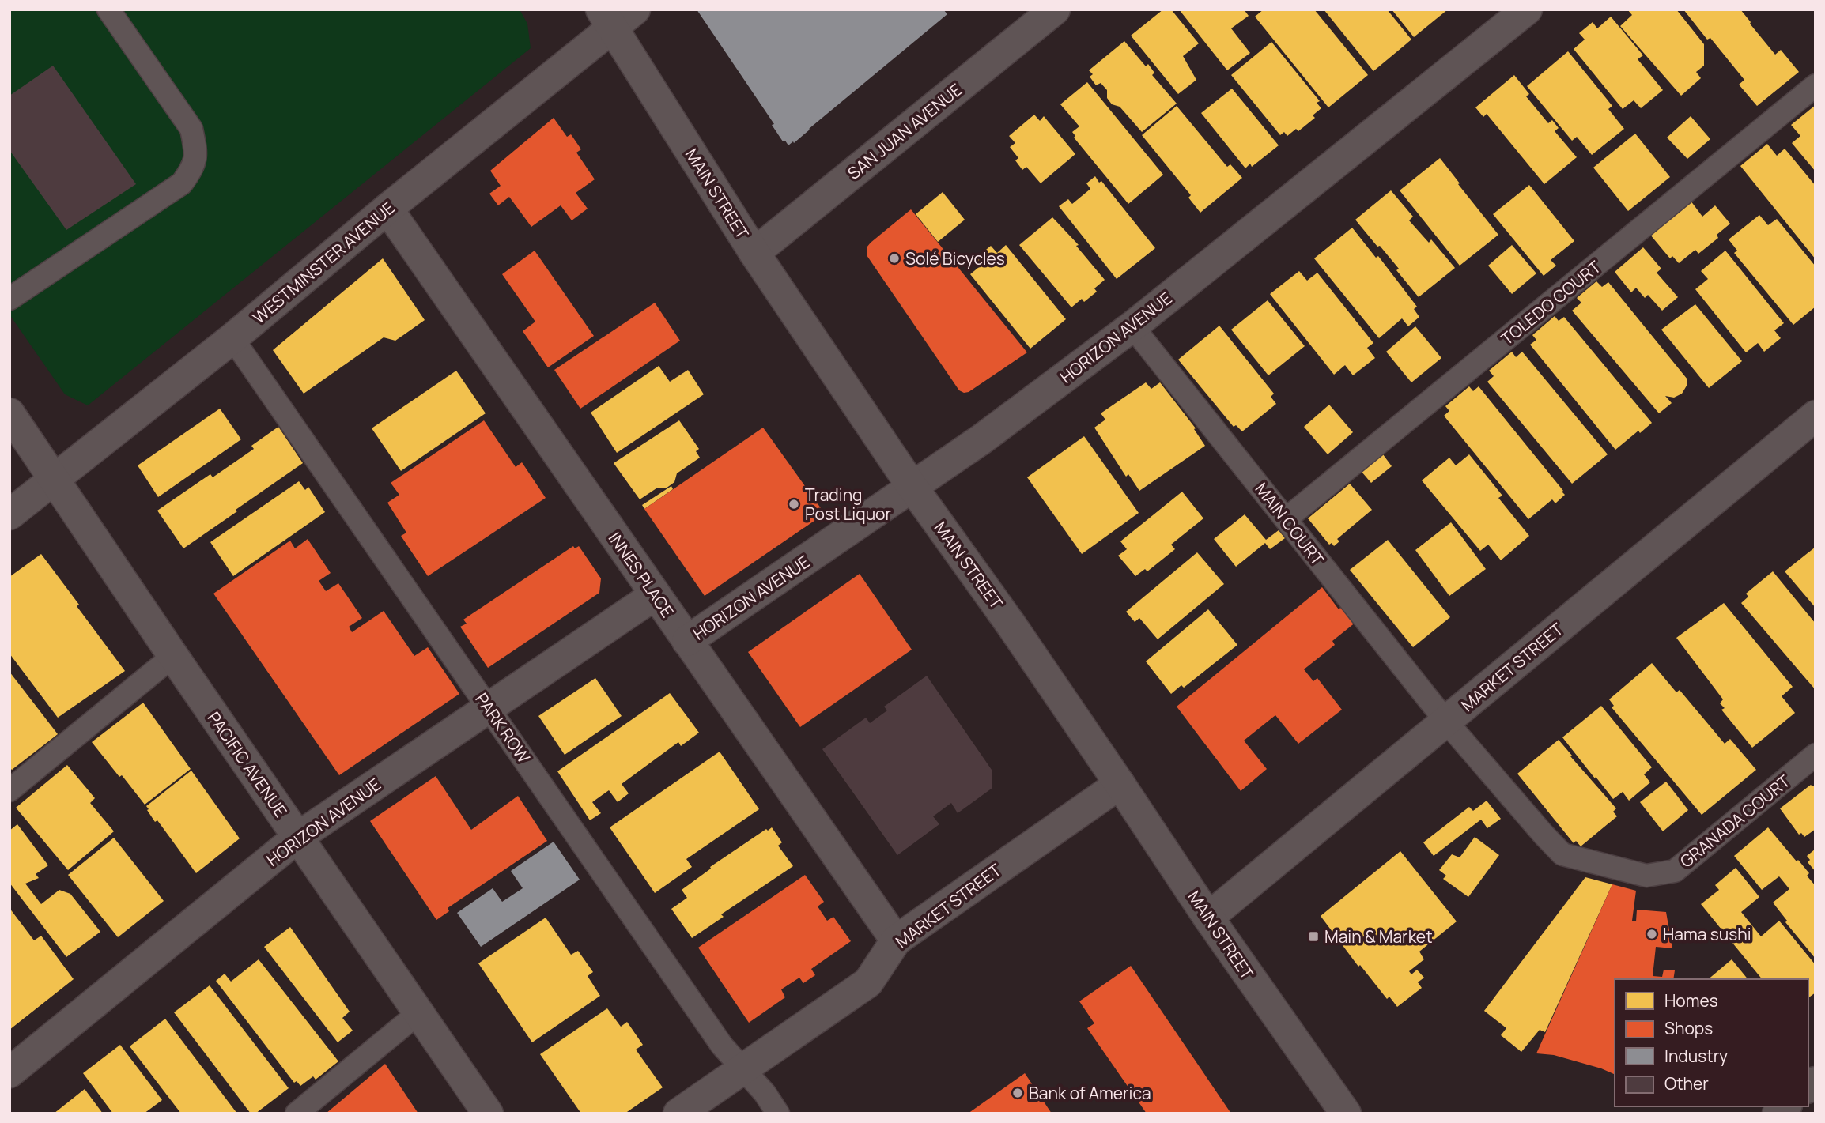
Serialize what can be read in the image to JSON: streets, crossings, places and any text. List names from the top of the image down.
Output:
{
  "streets": {
    "street": [
      "SAN JUAN AVENUE",
      "MAIN STREET",
      "WESTMINSTER AVENUE",
      "HORIZON AVENUE",
      "INNES PLACE",
      "MARKET STREET",
      "PACIFIC AVENUE"
    ],
    "lane": [
      "TOLEDO COURT",
      "MAIN COURT",
      "PARK ROW",
      "GRANADA COURT"
    ]
  },
  "crossings": [
    ["SAN JUAN AVENUE", "MAIN STREET"],
    ["MAIN STREET", "WESTMINSTER AVENUE"],
    ["MAIN STREET", "HORIZON AVENUE"],
    ["MAIN STREET", "MARKET STREET"],
    ["WESTMINSTER AVENUE", "INNES PLACE"],
    ["WESTMINSTER AVENUE", "PARK ROW"],
    ["WESTMINSTER AVENUE", "PACIFIC AVENUE"],
    ["TOLEDO COURT", "MAIN COURT"],
    ["HORIZON AVENUE", "MAIN COURT"],
    ["HORIZON AVENUE", "INNES PLACE"],
    ["HORIZON AVENUE", "PARK ROW"],
    ["HORIZON AVENUE", "PACIFIC AVENUE"],
    ["MAIN COURT", "MARKET STREET"],
    ["MAIN COURT", "GRANADA COURT"],
    ["INNES PLACE", "MARKET STREET"],
    ["MARKET STREET", "PARK ROW"],
    ["MARKET STREET", "GRANADA COURT"]
  ],
  "places": {
    "other": [
      "Solé Bicycles",
      "Trading Post Liquor",
      "Hama sushi",
      "Bank of America"
    ],
    "transit": ["Main & Market"]
  },
  "legend": [
    "Homes",
    "Shops",
    "Industry",
    "Other"
  ]
}
